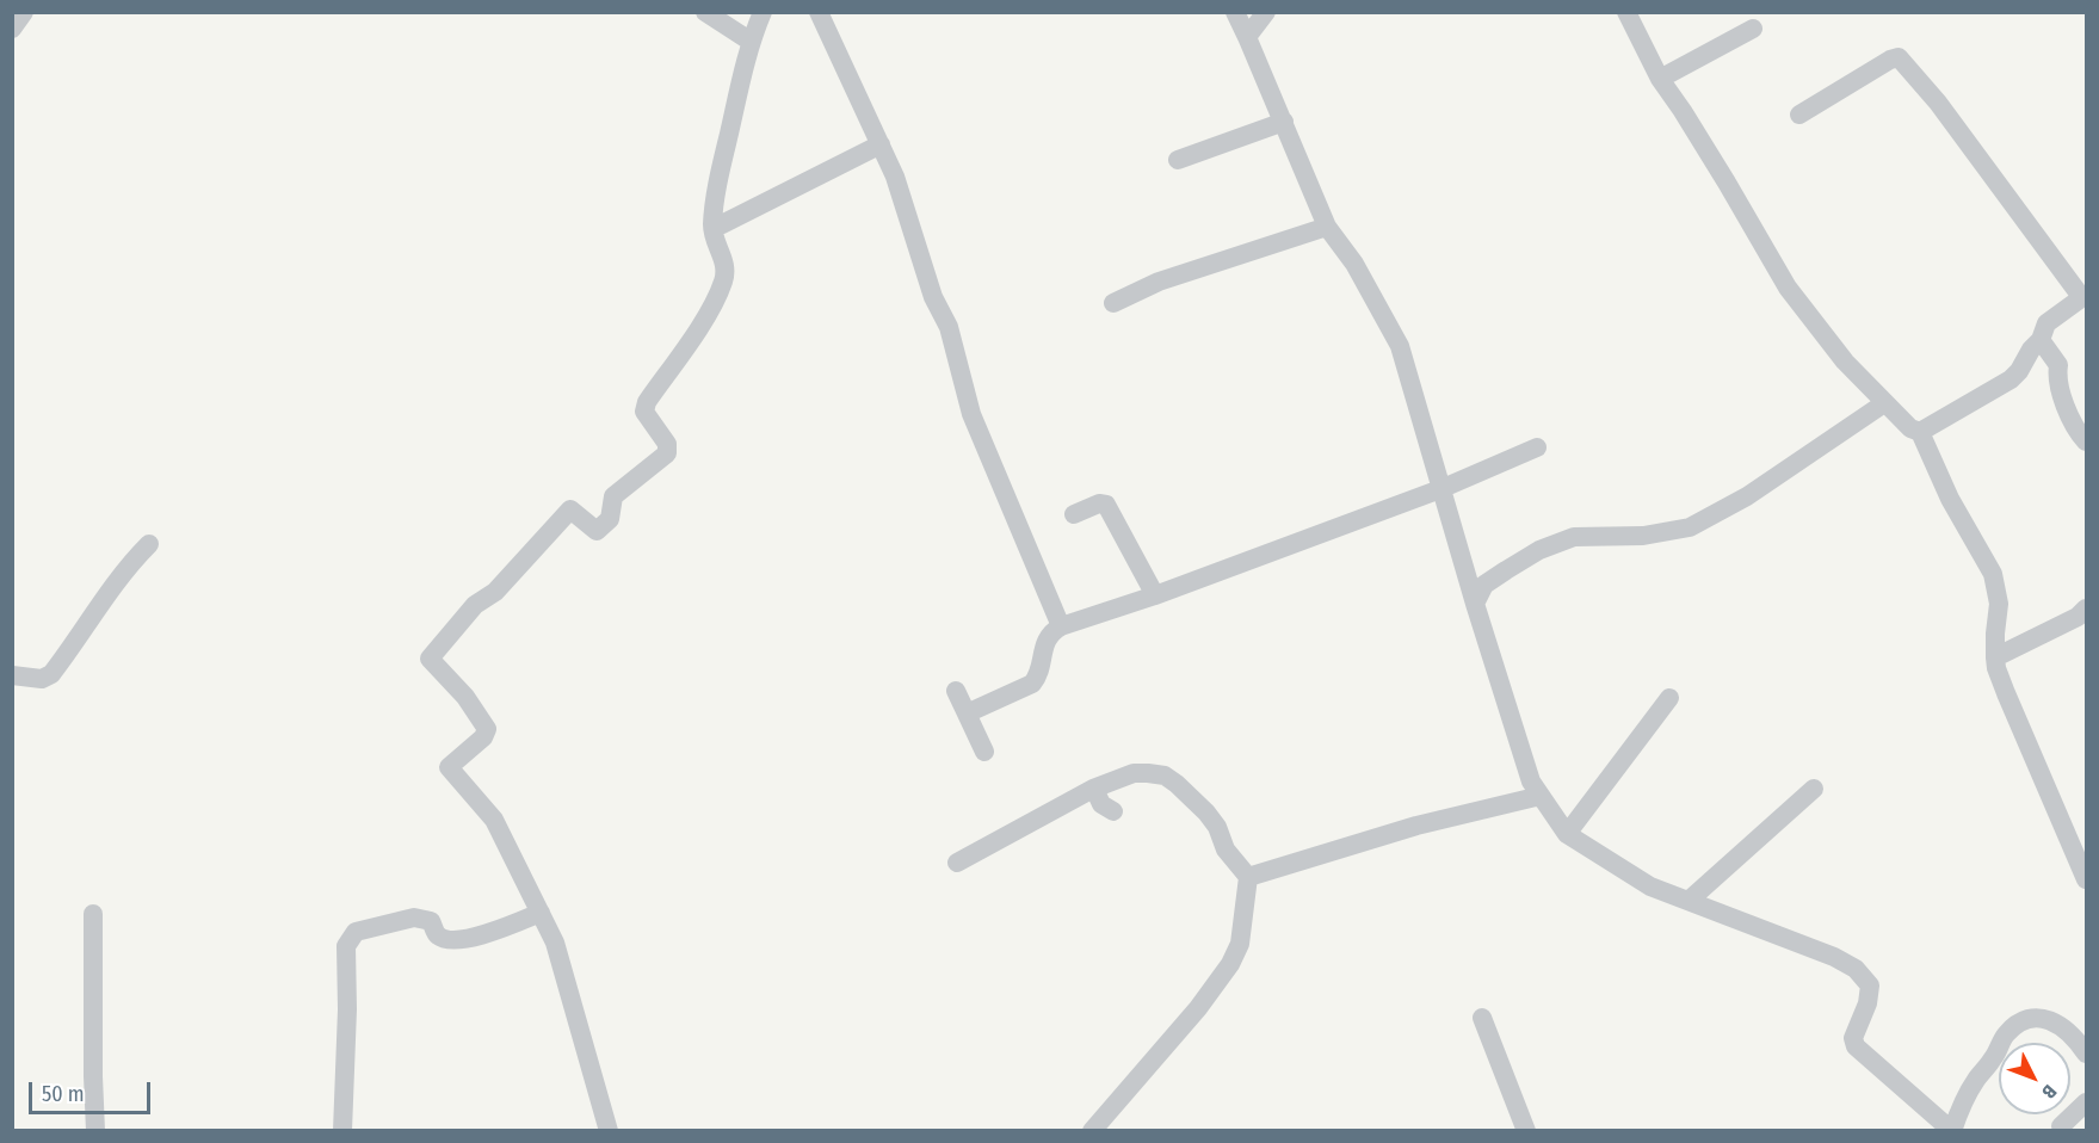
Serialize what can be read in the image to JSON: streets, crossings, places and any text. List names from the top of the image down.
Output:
{
  "scale_bar": "50 m",
  "north": "bottom right"
}
